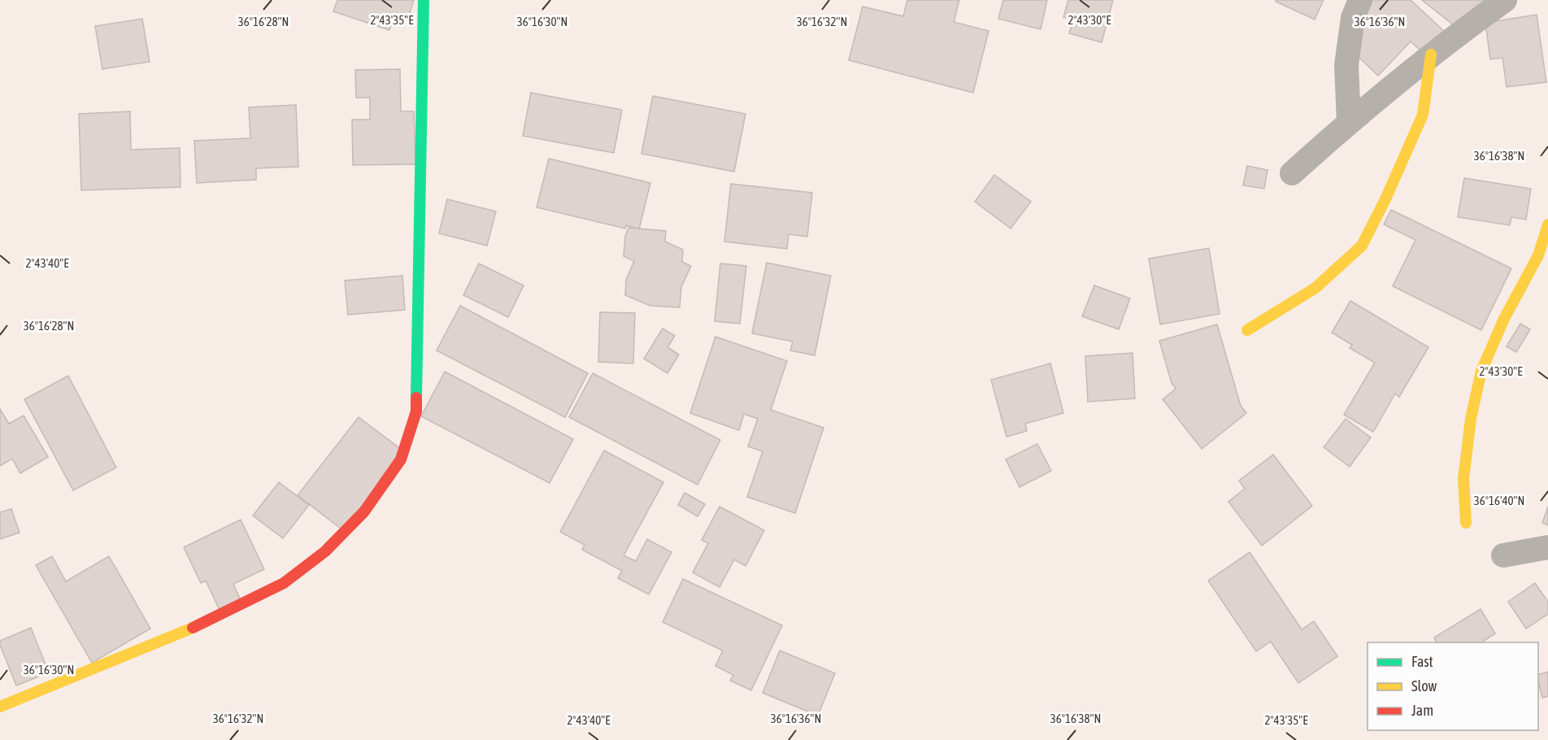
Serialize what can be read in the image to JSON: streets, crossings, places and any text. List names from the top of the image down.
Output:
{
  "legend": ["Fast", "Slow", "Jam"],
  "coordinates": [
    "2°43'35\"E",
    "2°43'30\"E",
    "36°16'28\"N",
    "36°16'30\"N",
    "36°16'32\"N",
    "36°16'36\"N",
    "36°16'38\"N",
    "2°43'40\"E",
    "36°16'40\"N"
  ]
}
